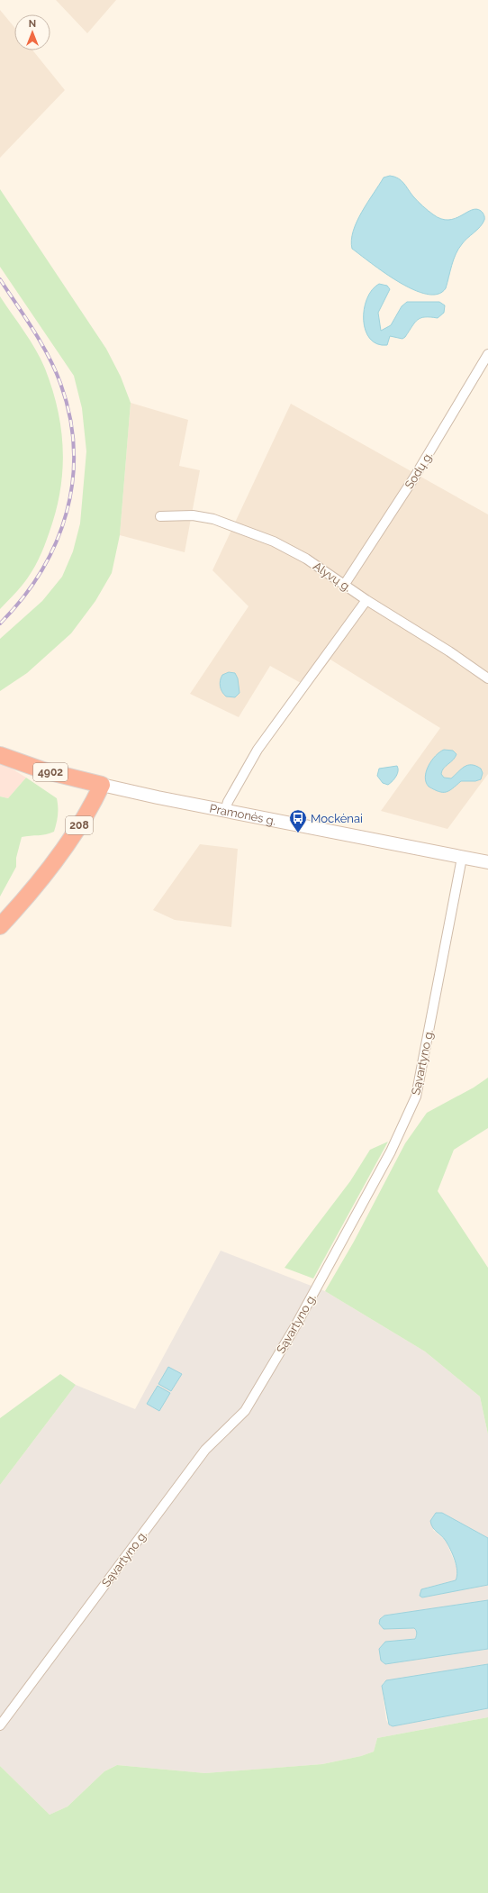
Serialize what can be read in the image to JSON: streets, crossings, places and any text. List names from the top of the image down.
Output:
{
  "streets": {
    "highway": ["4902", "Pramonės g.", "208"],
    "street": ["Sodų g.", "Alyvų g.", "Sąvartyno g."]
  },
  "crossings": [
    ["Sodų g.", "Alyvų g."],
    ["Pramonės g.", "208"],
    ["Pramonės g.", "Sąvartyno g."]
  ],
  "places": {
    "bus stop": ["Mockėnai"]
  },
  "north": "top"
}
